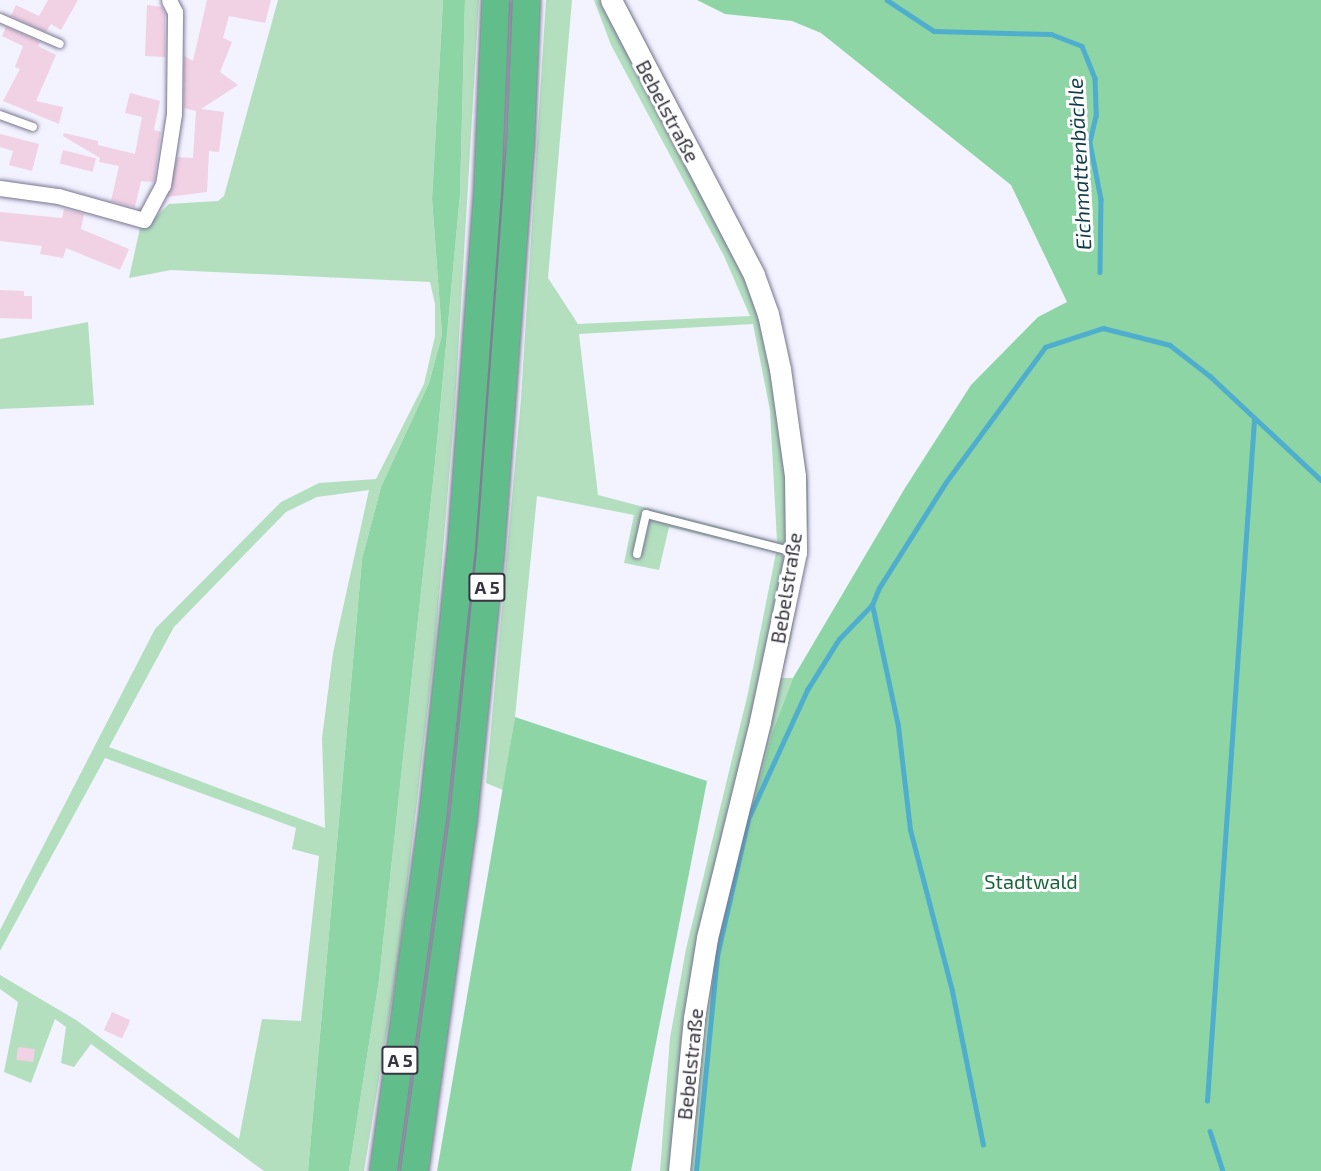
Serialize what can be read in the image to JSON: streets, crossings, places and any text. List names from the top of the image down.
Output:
{
  "streets": {
    "highway": ["A 5"],
    "street": ["Bebelstraße"]
  },
  "water": ["Eichmattenbächle"],
  "parks": ["Stadtwald"]
}
